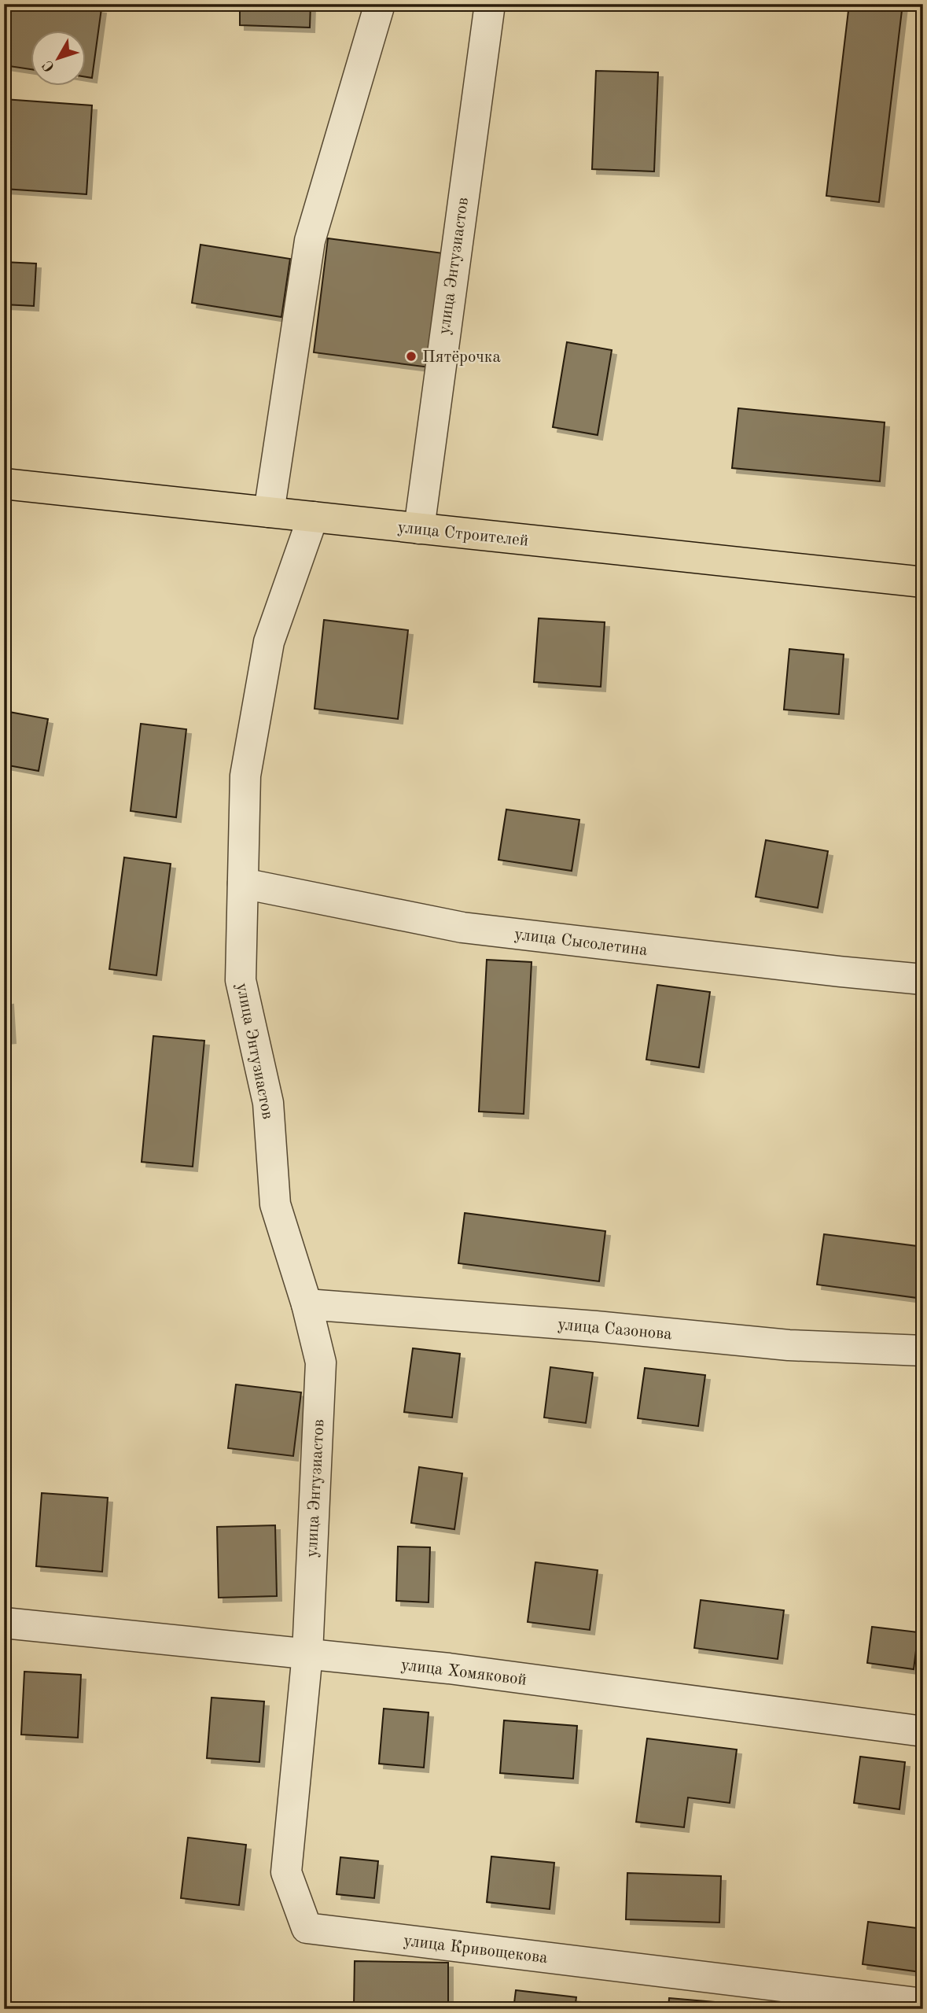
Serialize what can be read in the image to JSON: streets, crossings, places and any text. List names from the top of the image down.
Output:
{
  "streets": {
    "main road": ["улица Строителей"],
    "street": [
      "улица Энтузиастов",
      "улица Сысолетина",
      "улица Сазонова",
      "улица Хомяковой",
      "улица Кривощекова"
    ]
  },
  "crossings": [
    ["улица Энтузиастов", "улица Строителей"],
    ["улица Энтузиастов", "улица Сысолетина"],
    ["улица Энтузиастов", "улица Сазонова"],
    ["улица Энтузиастов", "улица Хомяковой"],
    ["улица Энтузиастов", "улица Кривощекова"],
    ["улица Хомяковой", "улица Кривощекова"]
  ],
  "places": ["Пятёрочка"],
  "north": "bottom left"
}
